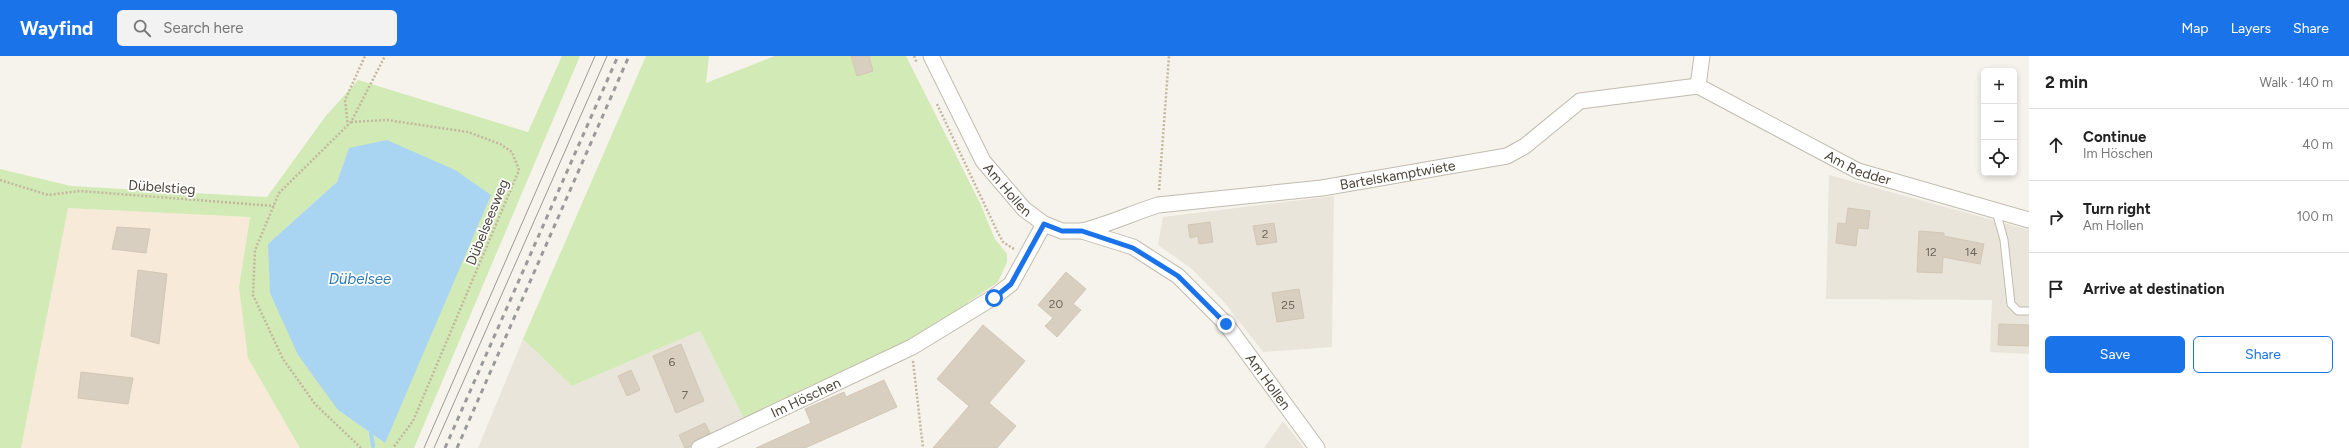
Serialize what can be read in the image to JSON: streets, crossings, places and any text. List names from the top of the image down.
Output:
{
  "streets": {
    "street": [
      "Am Redder",
      "Bartelskamptwiete",
      "Am Hollen",
      "Im Höschen"
    ],
    "path": ["Dübelstieg", "Dübelseesweg"]
  },
  "crossings": [
    ["Am Redder", "Bartelskamptwiete"],
    ["Bartelskamptwiete", "Am Hollen"],
    ["Am Hollen", "Im Höschen"]
  ],
  "water": ["Dübelsee"],
  "house_numbers": [
    "2",
    "12",
    "14",
    "20",
    "25",
    "6",
    "7"
  ],
  "page": {
    "header": "Wayfind",
    "search": "Search here",
    "nav": ["Map", "Layers", "Share"],
    "heading": ["2 min", "Walk · 140 m"],
    "map_buttons": ["+", "−"],
    "list": [
      ["Continue", "Im Höschen", "40 m"],
      ["Turn right", "Am Hollen", "100 m"],
      "Arrive at destination"
    ],
    "buttons": ["Save", "Share"]
  }
}
